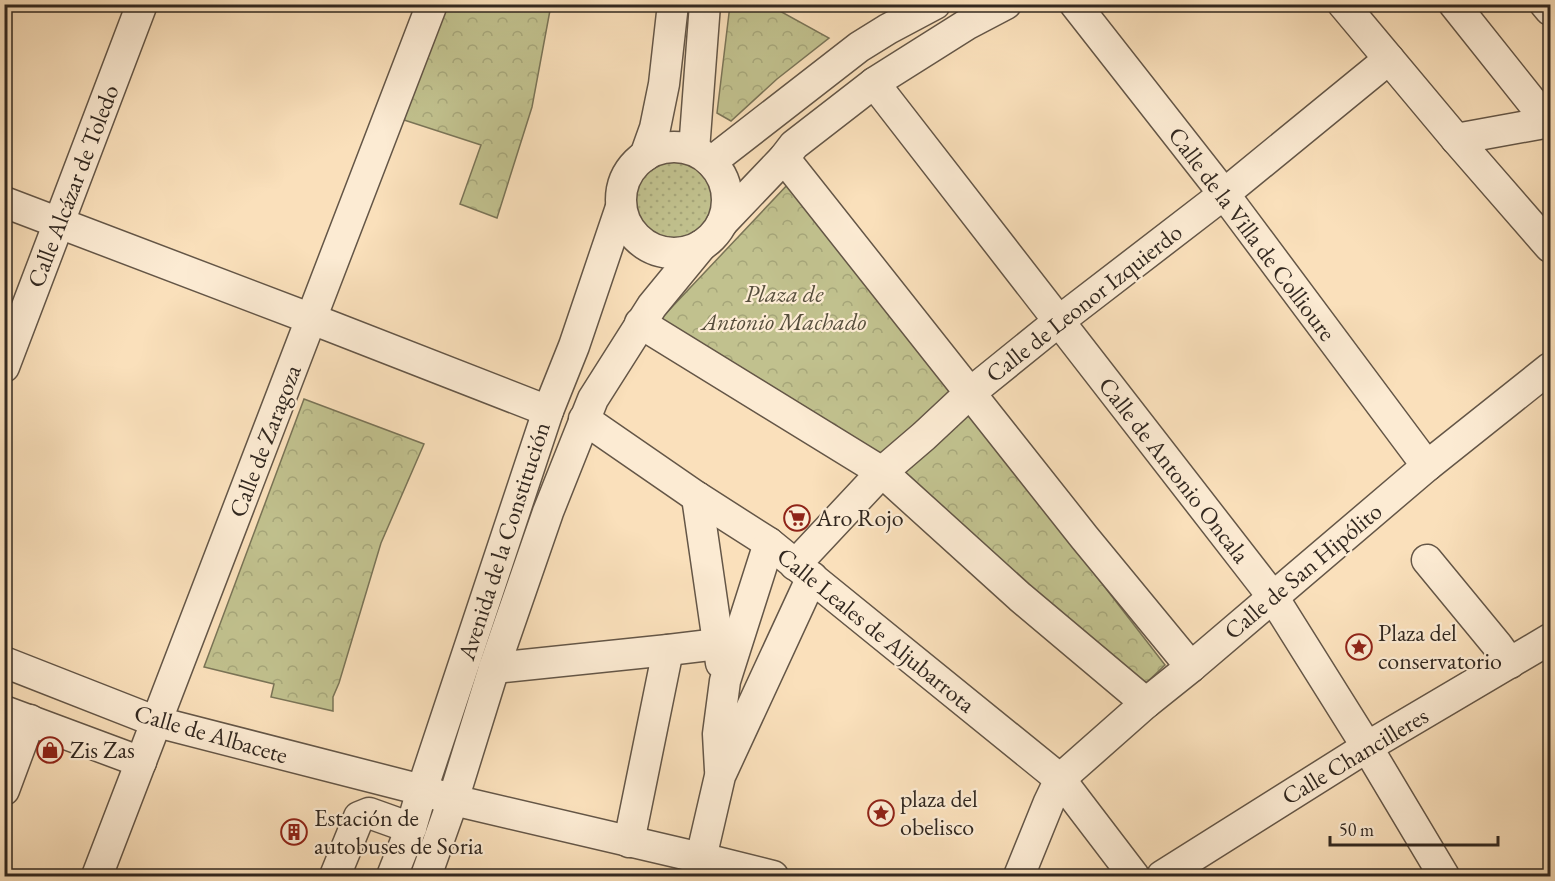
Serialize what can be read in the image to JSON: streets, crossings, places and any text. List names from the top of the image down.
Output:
{
  "streets": {
    "street": [
      "Calle Alcázar de Toledo",
      "Calle de la Villa de Collioure",
      "Calle de Leonor Izquierdo",
      "Calle de Zaragoza",
      "Calle de Antonio Oncala",
      "Avenida de la Constitución",
      "Calle de San Hipólito",
      "Calle Leales de Aljubarrota",
      "Calle de Albacete",
      "Calle Chancilleres"
    ]
  },
  "crossings": [
    ["Calle de la Villa de Collioure", "Calle de Leonor Izquierdo"],
    ["Calle de la Villa de Collioure", "Calle de San Hipólito"],
    ["Calle de Leonor Izquierdo", "Calle de Antonio Oncala"],
    ["Calle de Leonor Izquierdo", "Calle Leales de Aljubarrota"],
    ["Calle de Zaragoza", "Calle de Albacete"],
    ["Calle de Antonio Oncala", "Calle de San Hipólito"],
    ["Calle de Antonio Oncala", "Calle Chancilleres"],
    ["Avenida de la Constitución", "Calle Leales de Aljubarrota"],
    ["Avenida de la Constitución", "Calle de Albacete"],
    ["Calle de San Hipólito", "Calle Leales de Aljubarrota"]
  ],
  "parks": ["Plaza de Antonio Machado"],
  "places": {
    "supermarket": ["Aro Rojo"],
    "place": ["Plaza del conservatorio", "plaza del obelisco"],
    "shop": ["Zis Zas"],
    "building": ["Estación de autobuses de Soria"]
  },
  "scale_bar": "50 m"
}
